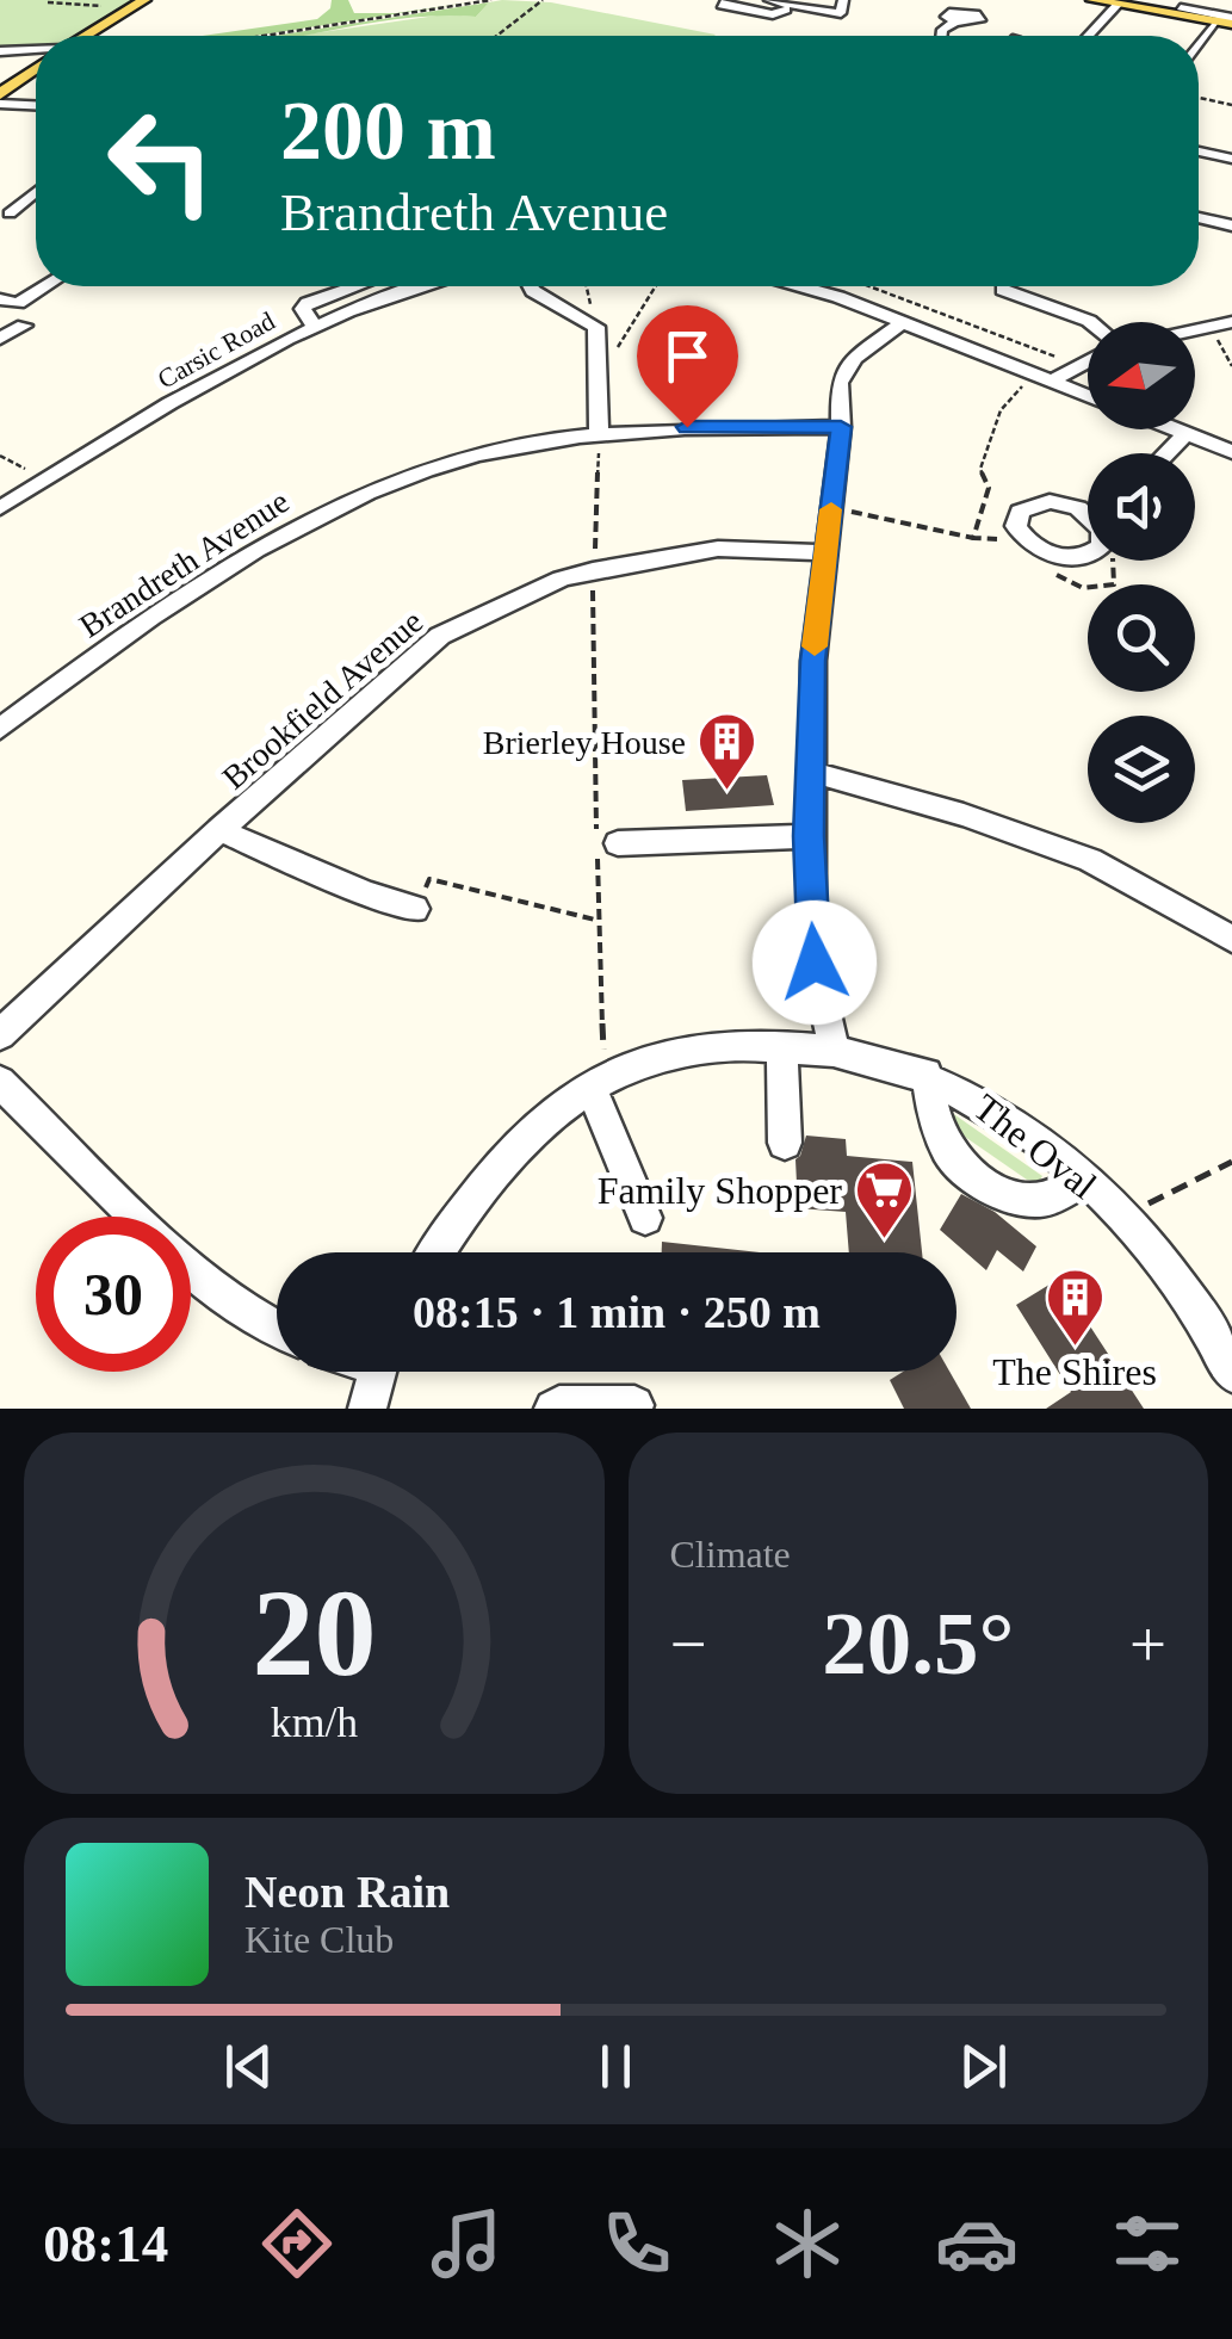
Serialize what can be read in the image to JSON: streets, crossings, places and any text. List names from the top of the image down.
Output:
{
  "streets": {
    "street": [
      "Carsic Road",
      "Brandreth Avenue",
      "Brookfield Avenue",
      "The Oval"
    ]
  },
  "places": {
    "building": ["Brierley House", "The Shires"],
    "supermarket": ["Family Shopper"]
  },
  "north": "left",
  "page": {
    "turn": ["200 m", "Brandreth Avenue"],
    "limit": "30",
    "trip": "08:15 · 1 min · 250 m",
    "tile": "Climate",
    "heat": ["−", "20.5°", "+"],
    "song": ["Neon Rain", "Kite Club"],
    "tabs": "08:14",
    "gauge": ["20", "km/h"]
  }
}
